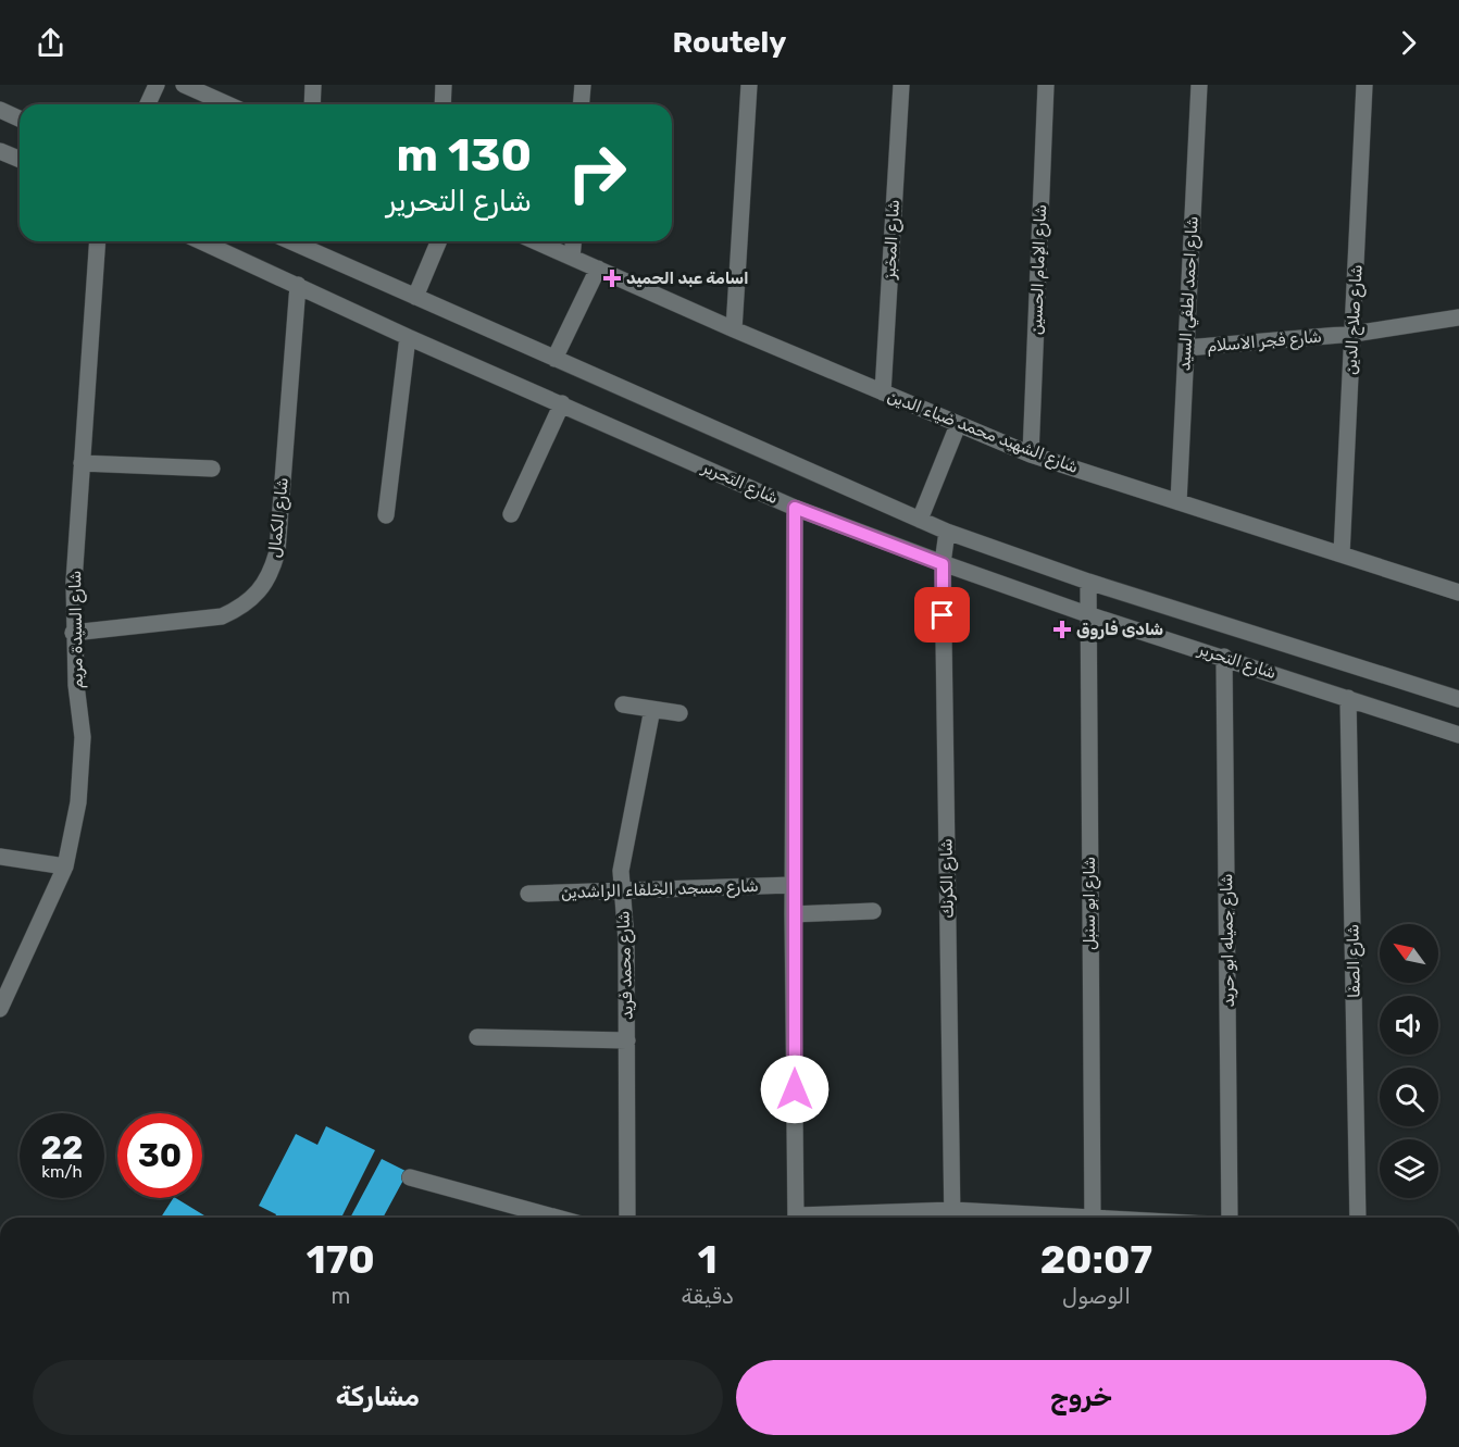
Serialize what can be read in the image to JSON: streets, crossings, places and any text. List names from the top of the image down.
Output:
{
  "streets": {
    "street": [
      "شارع المخبز",
      "شارع الإمام الحسين",
      "شارع احمد لطفي السيد",
      "شارع صلاح الدين",
      "شارع فجر الاسلام",
      "شارع الشهيد محمد ضياء الدين",
      "شارع التحرير",
      "شارع الكمال",
      "شارع السيدة مريم",
      "شارع الكرنك",
      "شارع مسجد الخلفاء الراشدين",
      "شارع ابو سنبل",
      "شارع جميله ابو حريد",
      "شارع الصفا",
      "شارع محمد فريد"
    ]
  },
  "crossings": [
    ["شارع المخبز", "شارع الشهيد محمد ضياء الدين"],
    ["شارع الإمام الحسين", "شارع الشهيد محمد ضياء الدين"],
    ["شارع احمد لطفي السيد", "شارع فجر الاسلام"],
    ["شارع احمد لطفي السيد", "شارع الشهيد محمد ضياء الدين"],
    ["شارع صلاح الدين", "شارع فجر الاسلام"],
    ["شارع صلاح الدين", "شارع الشهيد محمد ضياء الدين"],
    ["شارع التحرير", "شارع الكمال"],
    ["شارع التحرير", "شارع الكرنك"],
    ["شارع التحرير", "شارع ابو سنبل"],
    ["شارع التحرير", "شارع جميله ابو حريد"],
    ["شارع التحرير", "شارع الصفا"],
    ["شارع الكمال", "شارع السيدة مريم"],
    ["شارع مسجد الخلفاء الراشدين", "شارع محمد فريد"]
  ],
  "places": {
    "health": ["اسامة عبد الحميد", "شادى فاروق"]
  },
  "north": "top left",
  "page": {
    "header": "Routely",
    "turn": ["130 m", "شارع التحرير"],
    "speed": "22 km/h",
    "limit": "30",
    "eta": [
      "20:07",
      "الوصول",
      "1",
      "دقيقة",
      "170",
      "m"
    ],
    "buttons": ["خروج", "مشاركة"]
  }
}
